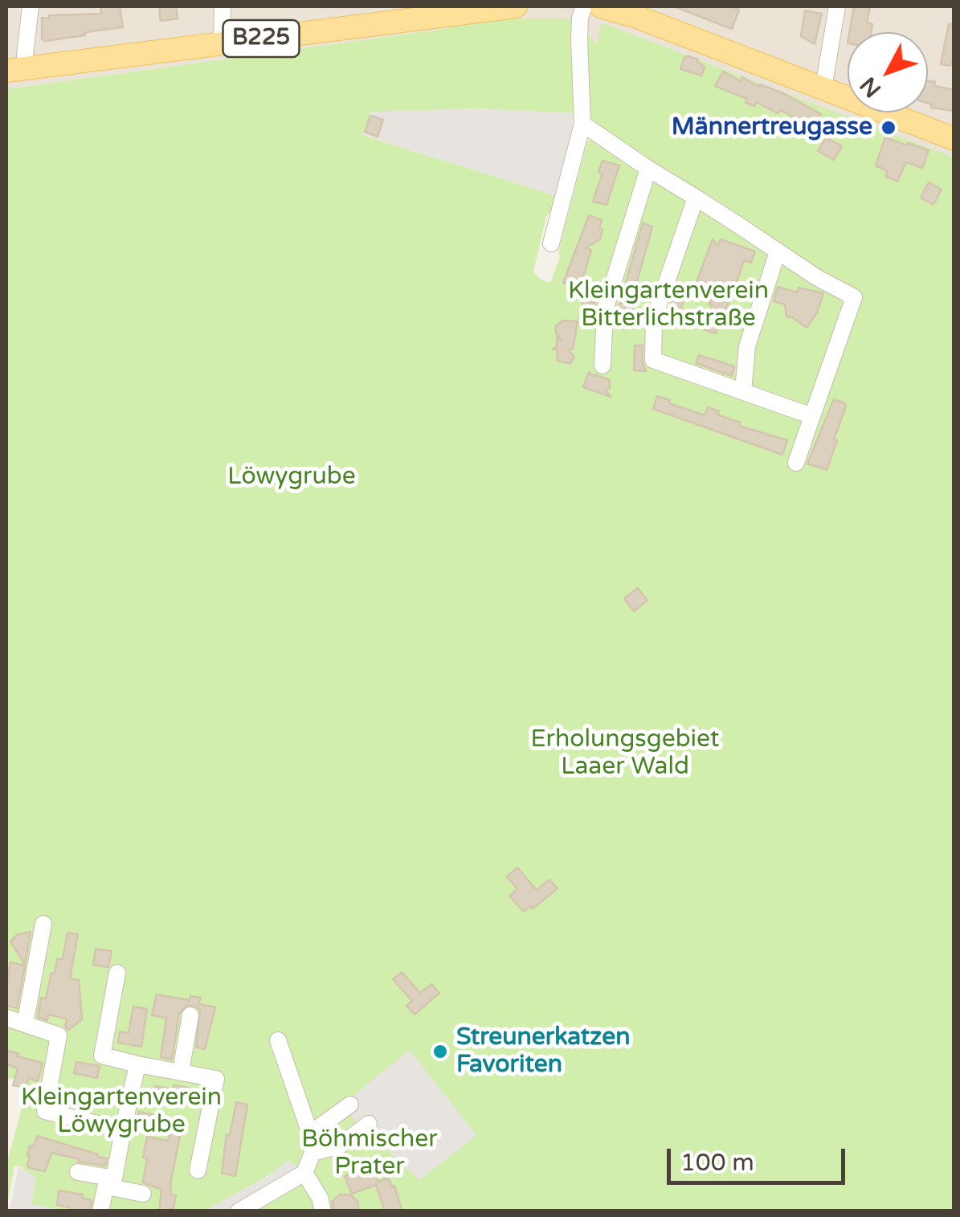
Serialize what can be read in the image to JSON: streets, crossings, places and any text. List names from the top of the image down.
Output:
{
  "streets": {
    "main road": ["B225"]
  },
  "parks": [
    "Kleingartenverein Bitterlichstraße",
    "Löwygrube",
    "Erholungsgebiet Laaer Wald",
    "Kleingartenverein Löwygrube",
    "Böhmischer Prater"
  ],
  "places": ["Männertreugasse", "Streunerkatzen Favoriten"],
  "scale_bar": "100 m",
  "north": "bottom left"
}
